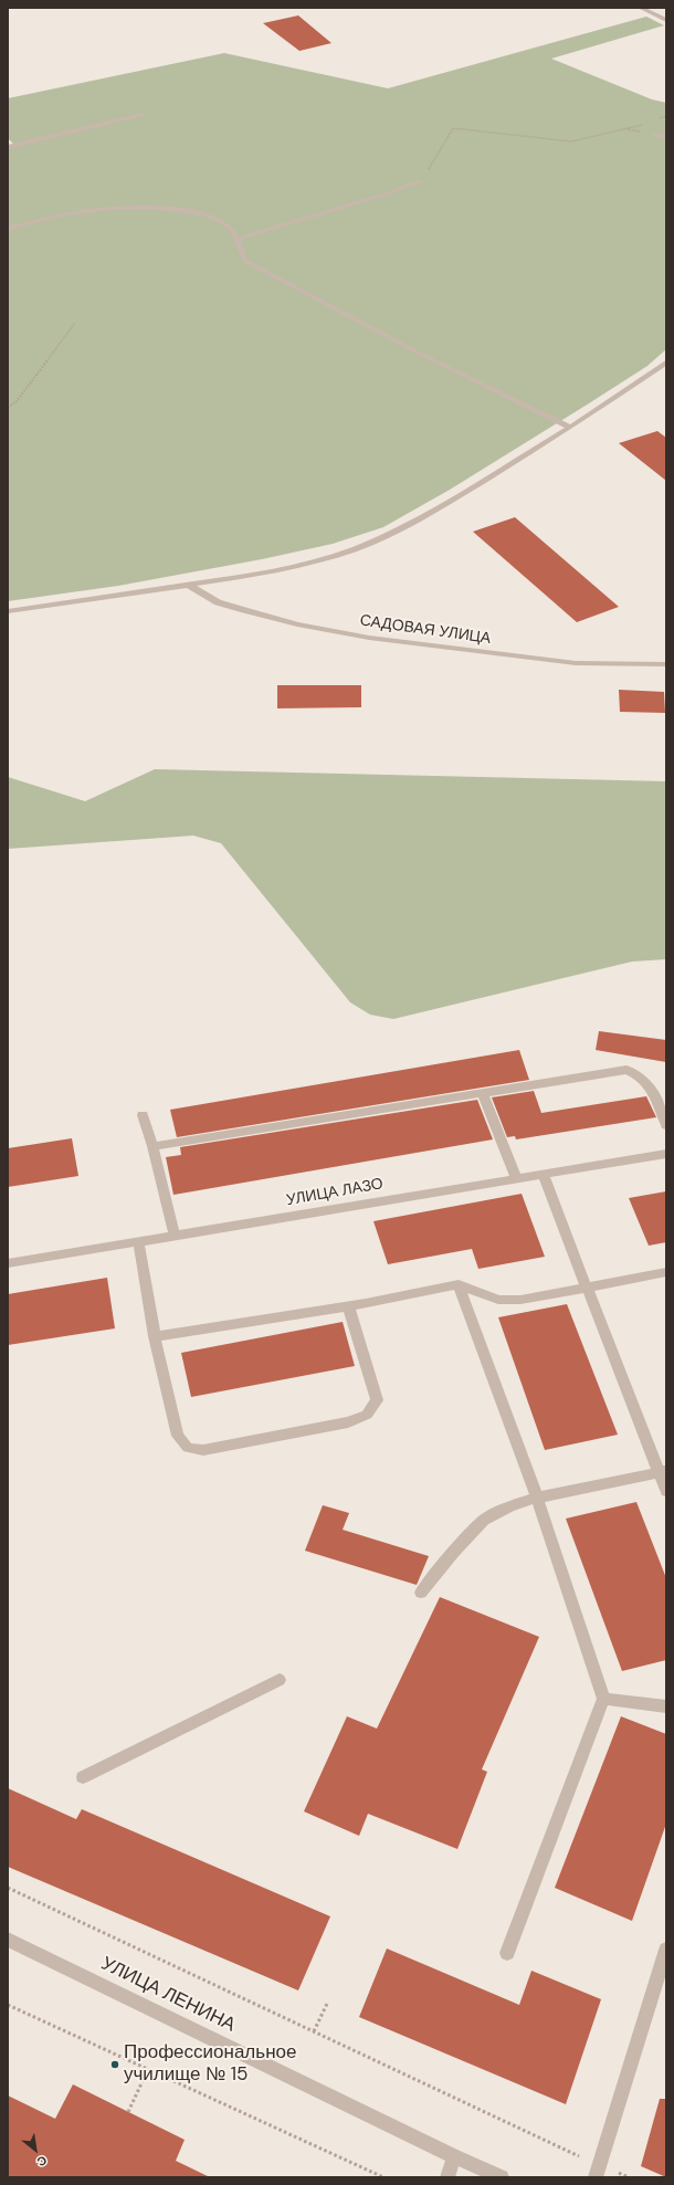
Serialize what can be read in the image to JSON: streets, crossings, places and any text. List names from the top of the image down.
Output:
{
  "streets": {
    "street": ["САДОВАЯ УЛИЦА", "УЛИЦА ЛАЗО", "УЛИЦА ЛЕНИНА"]
  },
  "places": ["Профессиональное училище № 15"],
  "north": "bottom right"
}
